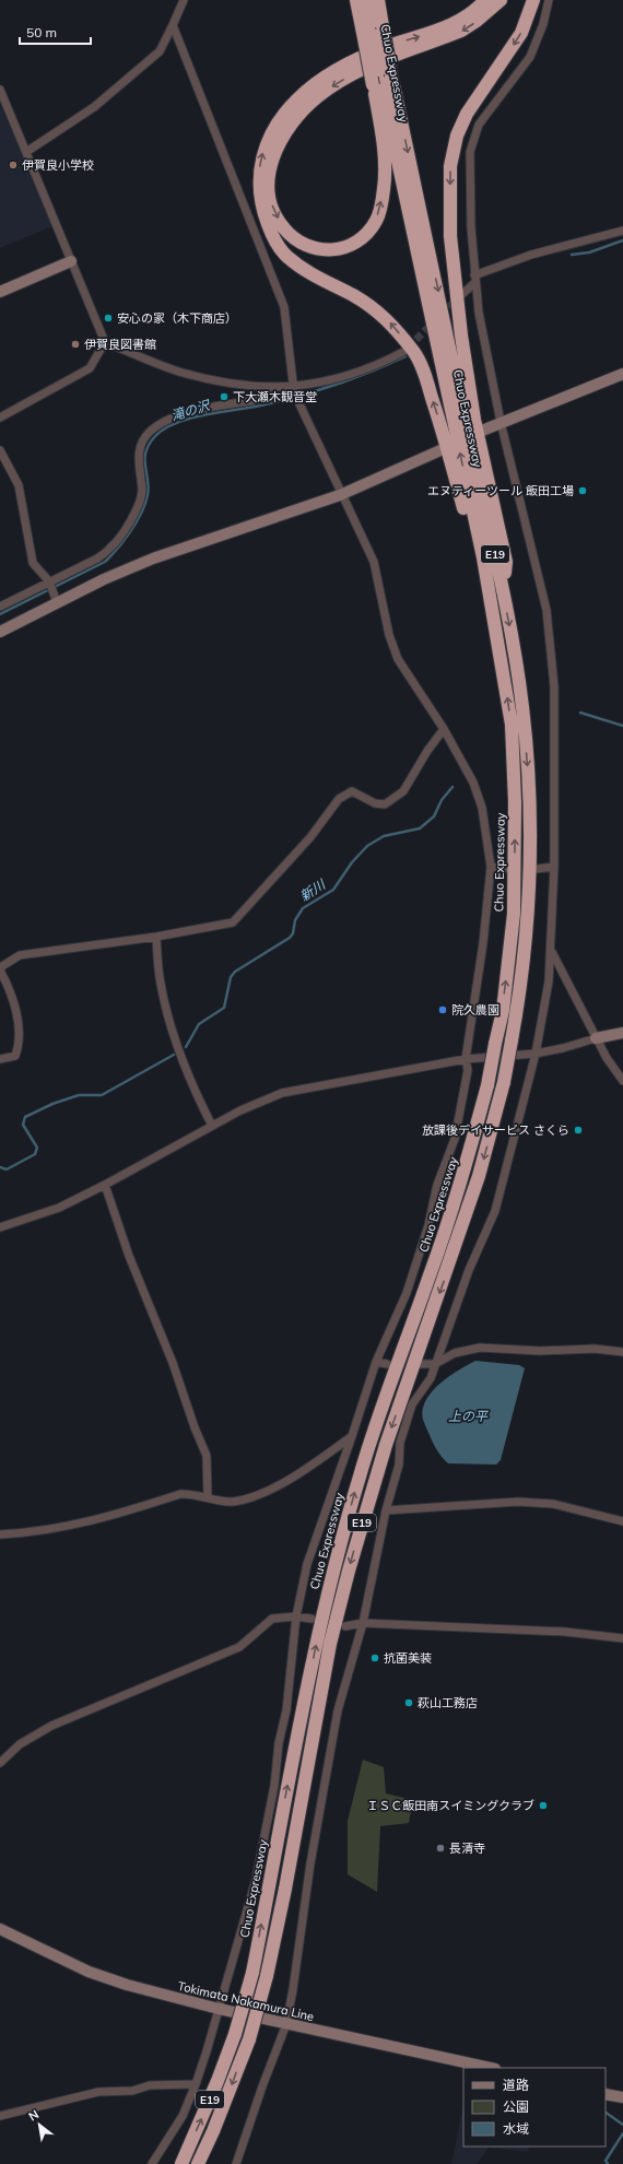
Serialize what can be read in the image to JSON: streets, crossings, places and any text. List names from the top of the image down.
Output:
{
  "streets": {
    "highway": ["Chuo Expressway", "E19"],
    "street": ["Tokimata Nakamura Line"]
  },
  "water": ["滝の沢", "新川", "上の平"],
  "places": [
    "伊賀良小学校",
    "安心の家（木下商店）",
    "伊賀良図書館",
    "下大瀬木観音堂",
    "エヌティーツール 飯田工場",
    "院久農園",
    "放課後デイサービス さくら",
    "抗菌美装",
    "萩山工務店",
    "ＩＳＣ飯田南スイミングクラブ",
    "長清寺"
  ],
  "legend": ["道路", "公園", "水域"],
  "scale_bar": "50 m",
  "north": "top left"
}
